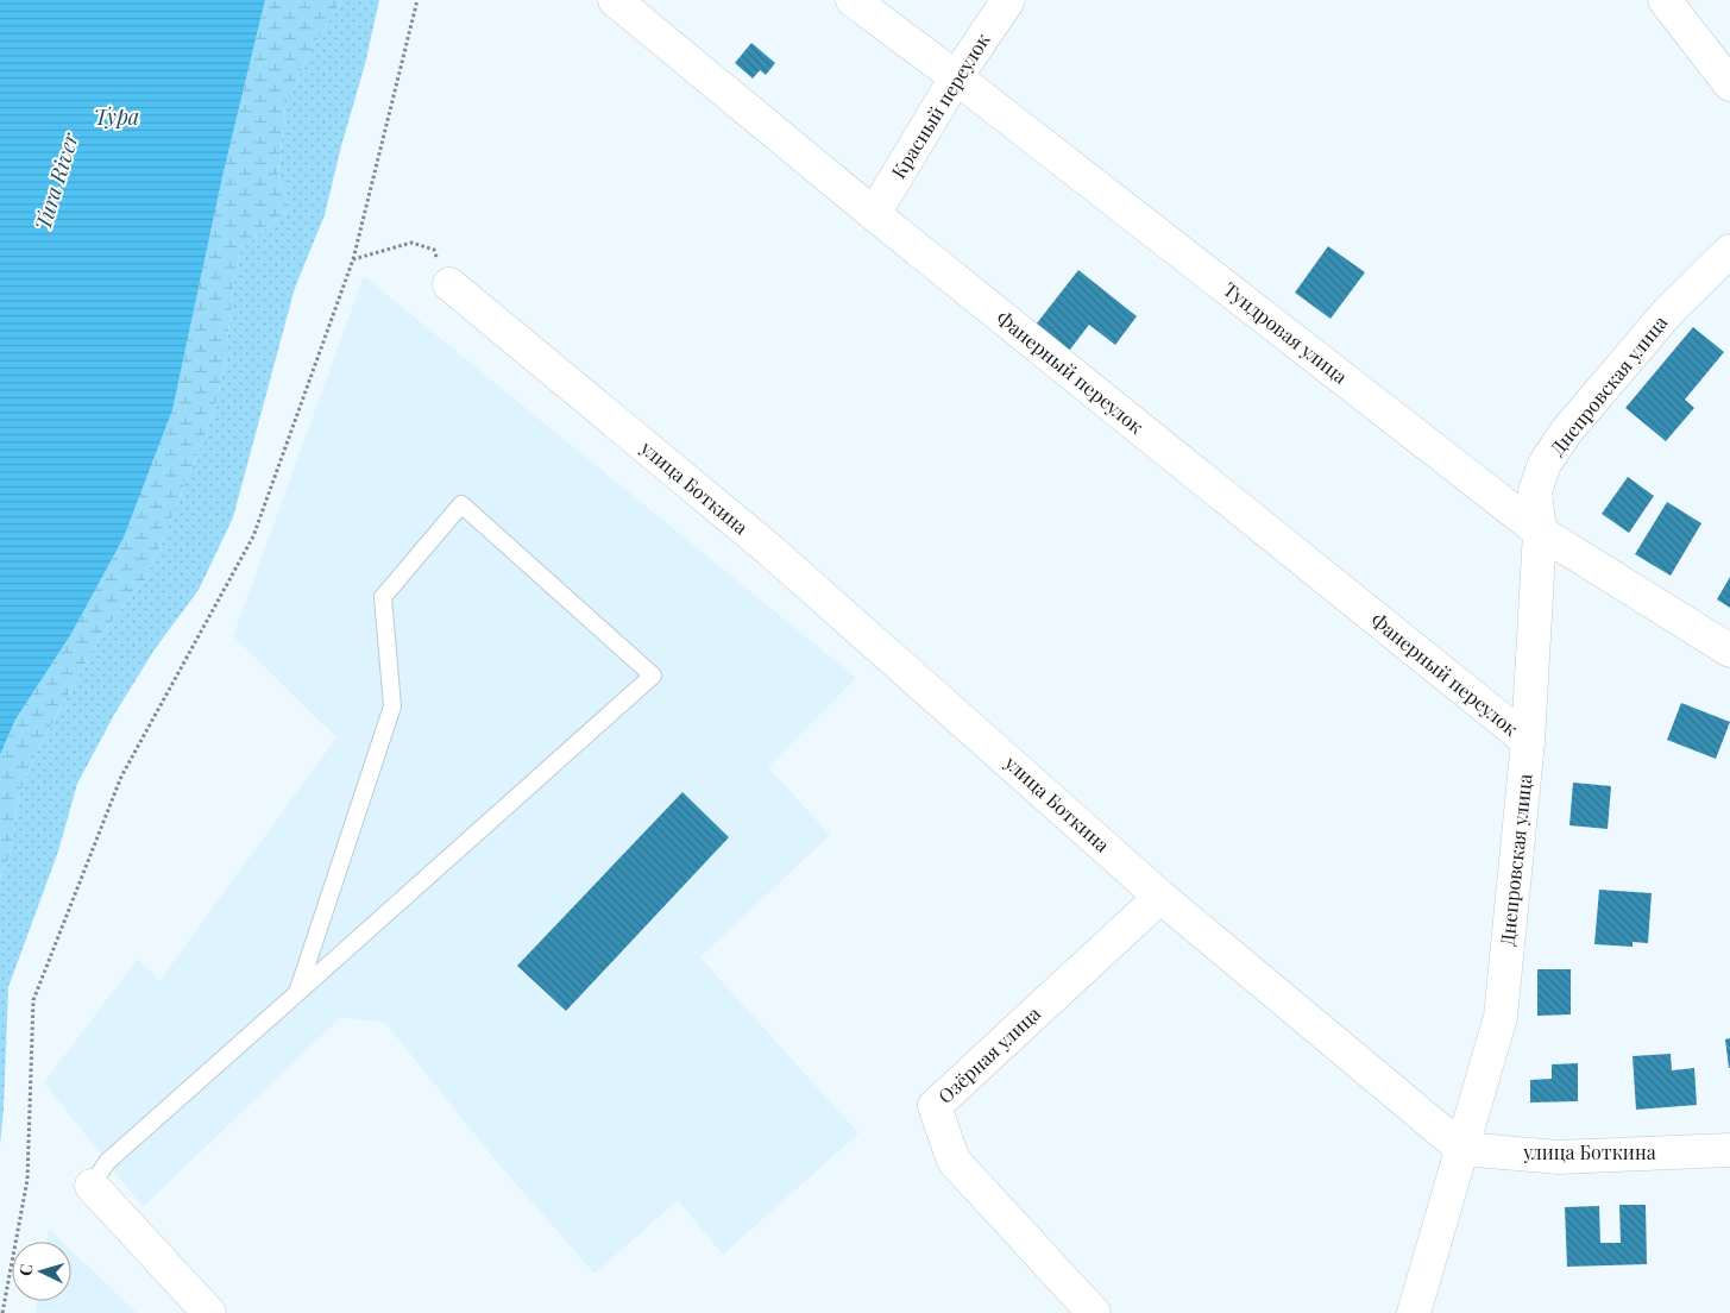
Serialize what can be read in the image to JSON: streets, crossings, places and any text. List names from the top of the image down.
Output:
{
  "streets": {
    "street": [
      "Красный переулок",
      "Тундровая улица",
      "Фанерный переулок",
      "Днепровская улица",
      "улица Боткина",
      "Озёрная улица"
    ]
  },
  "crossings": [
    ["Красный переулок", "Тундровая улица"],
    ["Красный переулок", "Фанерный переулок"],
    ["Тундровая улица", "Днепровская улица"],
    ["Фанерный переулок", "Днепровская улица"],
    ["Днепровская улица", "улица Боткина"],
    ["улица Боткина", "Озёрная улица"]
  ],
  "water": ["Тура", "Tura River"],
  "north": "left"
}
